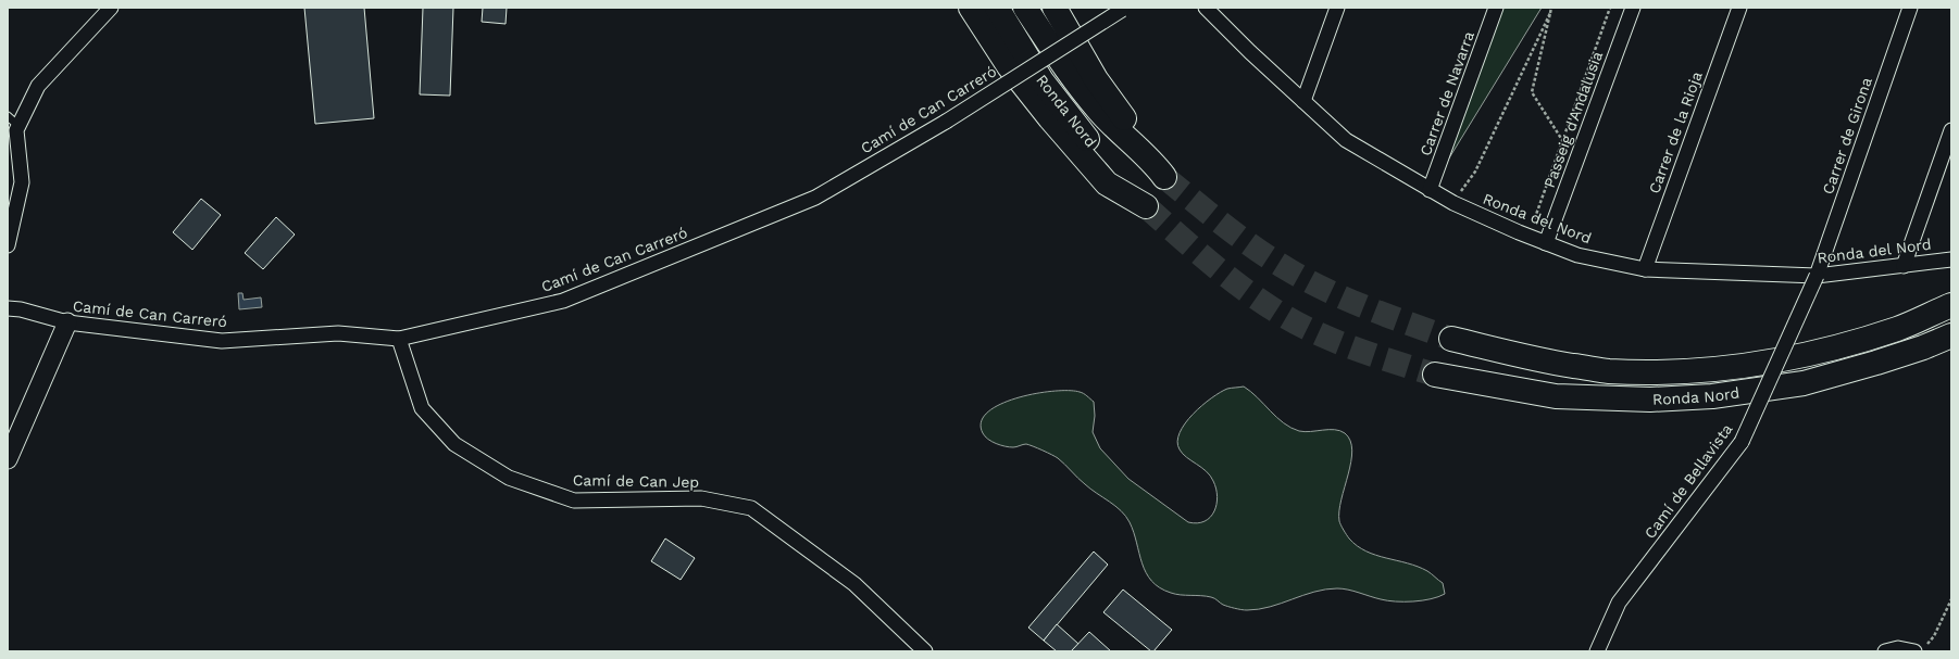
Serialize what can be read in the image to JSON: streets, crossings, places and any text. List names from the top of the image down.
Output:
{
  "streets": {
    "highway": ["Ronda Nord"],
    "street": [
      "Carrer de Navarra",
      "Camí de Can Carreró",
      "Passeig d'Andalusia",
      "Carrer de la Rioja",
      "Carrer de Girona",
      "Ronda del Nord",
      "Camí de Can Jep",
      "Camí de Bellavista"
    ]
  },
  "crossings": [
    ["Carrer de Navarra", "Ronda del Nord"],
    ["Camí de Can Carreró", "Camí de Can Jep"],
    ["Passeig d'Andalusia", "Ronda del Nord"],
    ["Carrer de la Rioja", "Ronda del Nord"],
    ["Carrer de Girona", "Ronda del Nord"],
    ["Carrer de Girona", "Camí de Bellavista"],
    ["Ronda del Nord", "Camí de Bellavista"]
  ]
}
